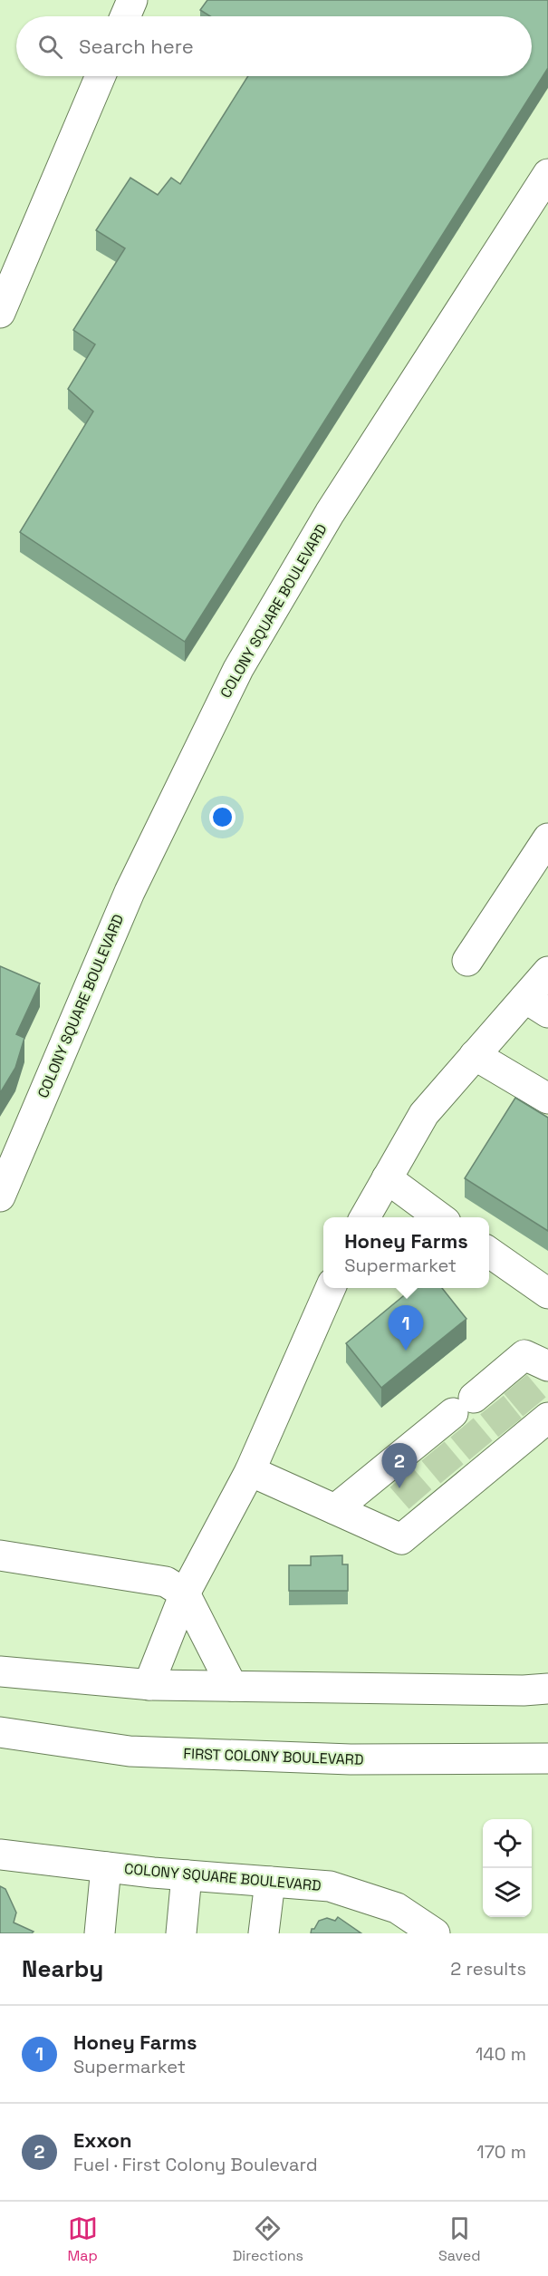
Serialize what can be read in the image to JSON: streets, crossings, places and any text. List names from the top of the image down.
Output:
{
  "streets": {
    "street": ["COLONY SQUARE BOULEVARD", "FIRST COLONY BOULEVARD"]
  },
  "page": {
    "search": "Search here",
    "popup": ["Honey Farms", "Supermarket"],
    "pins": ["1", "2"],
    "heading": ["Nearby", "2 results"],
    "list": [
      {
        "mark": "1",
        "name": "Honey Farms",
        "note": "Supermarket",
        "value": "140 m"
      },
      {
        "mark": "2",
        "name": "Exxon",
        "note": "Fuel · First Colony Boulevard",
        "value": "170 m"
      }
    ],
    "nav": ["Map", "Directions", "Saved"]
  }
}
